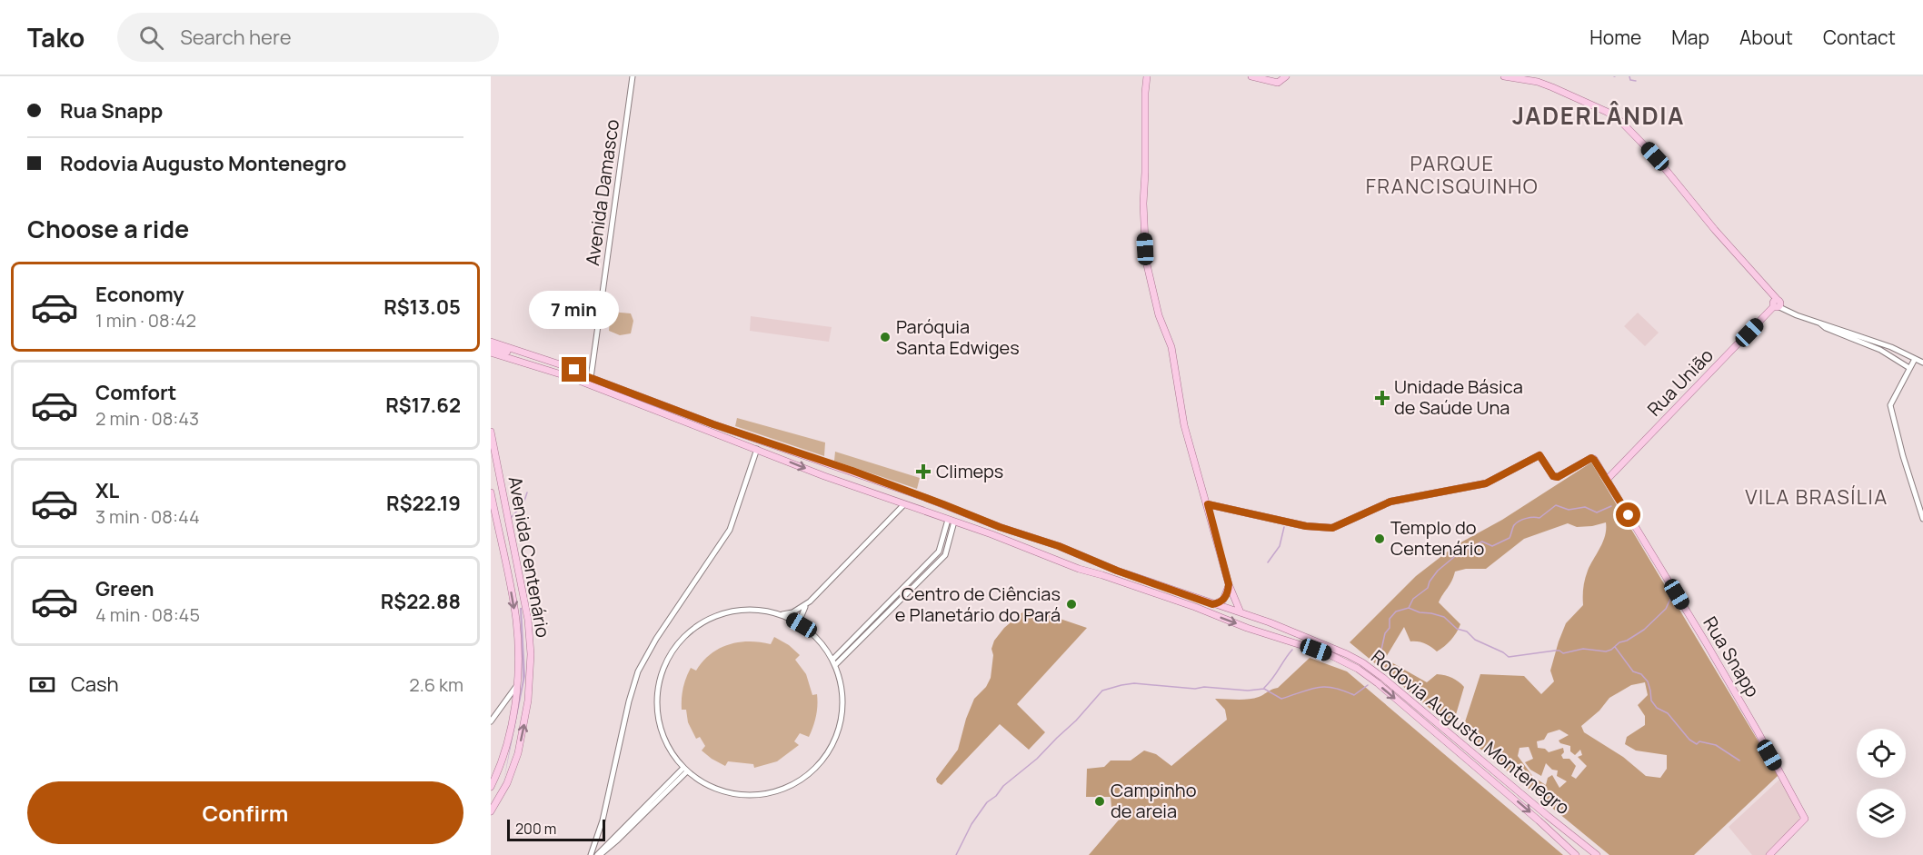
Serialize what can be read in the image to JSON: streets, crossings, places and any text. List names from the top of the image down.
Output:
{
  "streets": {
    "main road": [
      "Rua União",
      "Avenida Centenário",
      "Rua Snapp",
      "Rodovia Augusto Montenegro"
    ],
    "street": ["Avenida Damasco"]
  },
  "crossings": [
    ["Avenida Damasco", "Rodovia Augusto Montenegro"],
    ["Rua União", "Rua Snapp"]
  ],
  "districts": ["JADERLÂNDIA", "PARQUE FRANCISQUINHO", "VILA BRASÍLIA"],
  "places": {
    "other": [
      "Paróquia Santa Edwiges",
      "Templo do Centenário",
      "Centro de Ciências e Planetário do Pará",
      "Campinho de areia"
    ],
    "health": ["Unidade Básica de Saúde Una", "Climeps"]
  },
  "scale_bar": "200 m",
  "page": {
    "header": "Tako",
    "search": "Search here",
    "nav": [
      "Home",
      "Map",
      "About",
      "Contact"
    ],
    "banner": ["Rua Snapp", "Rodovia Augusto Montenegro"],
    "heading": "Choose a ride",
    "list": [
      {
        "name": "Economy",
        "note": "1 min · 08:42",
        "value": "R$13.05"
      },
      {
        "name": "Comfort",
        "note": "2 min · 08:43",
        "value": "R$17.62"
      },
      {
        "name": "XL",
        "note": "3 min · 08:44",
        "value": "R$22.19"
      },
      {
        "name": "Green",
        "note": "4 min · 08:45",
        "value": "R$22.88"
      }
    ],
    "bubble": "7 min",
    "pay": ["Cash", "2.6 km"],
    "buttons": "Confirm",
    "scale": "200 m"
  }
}
